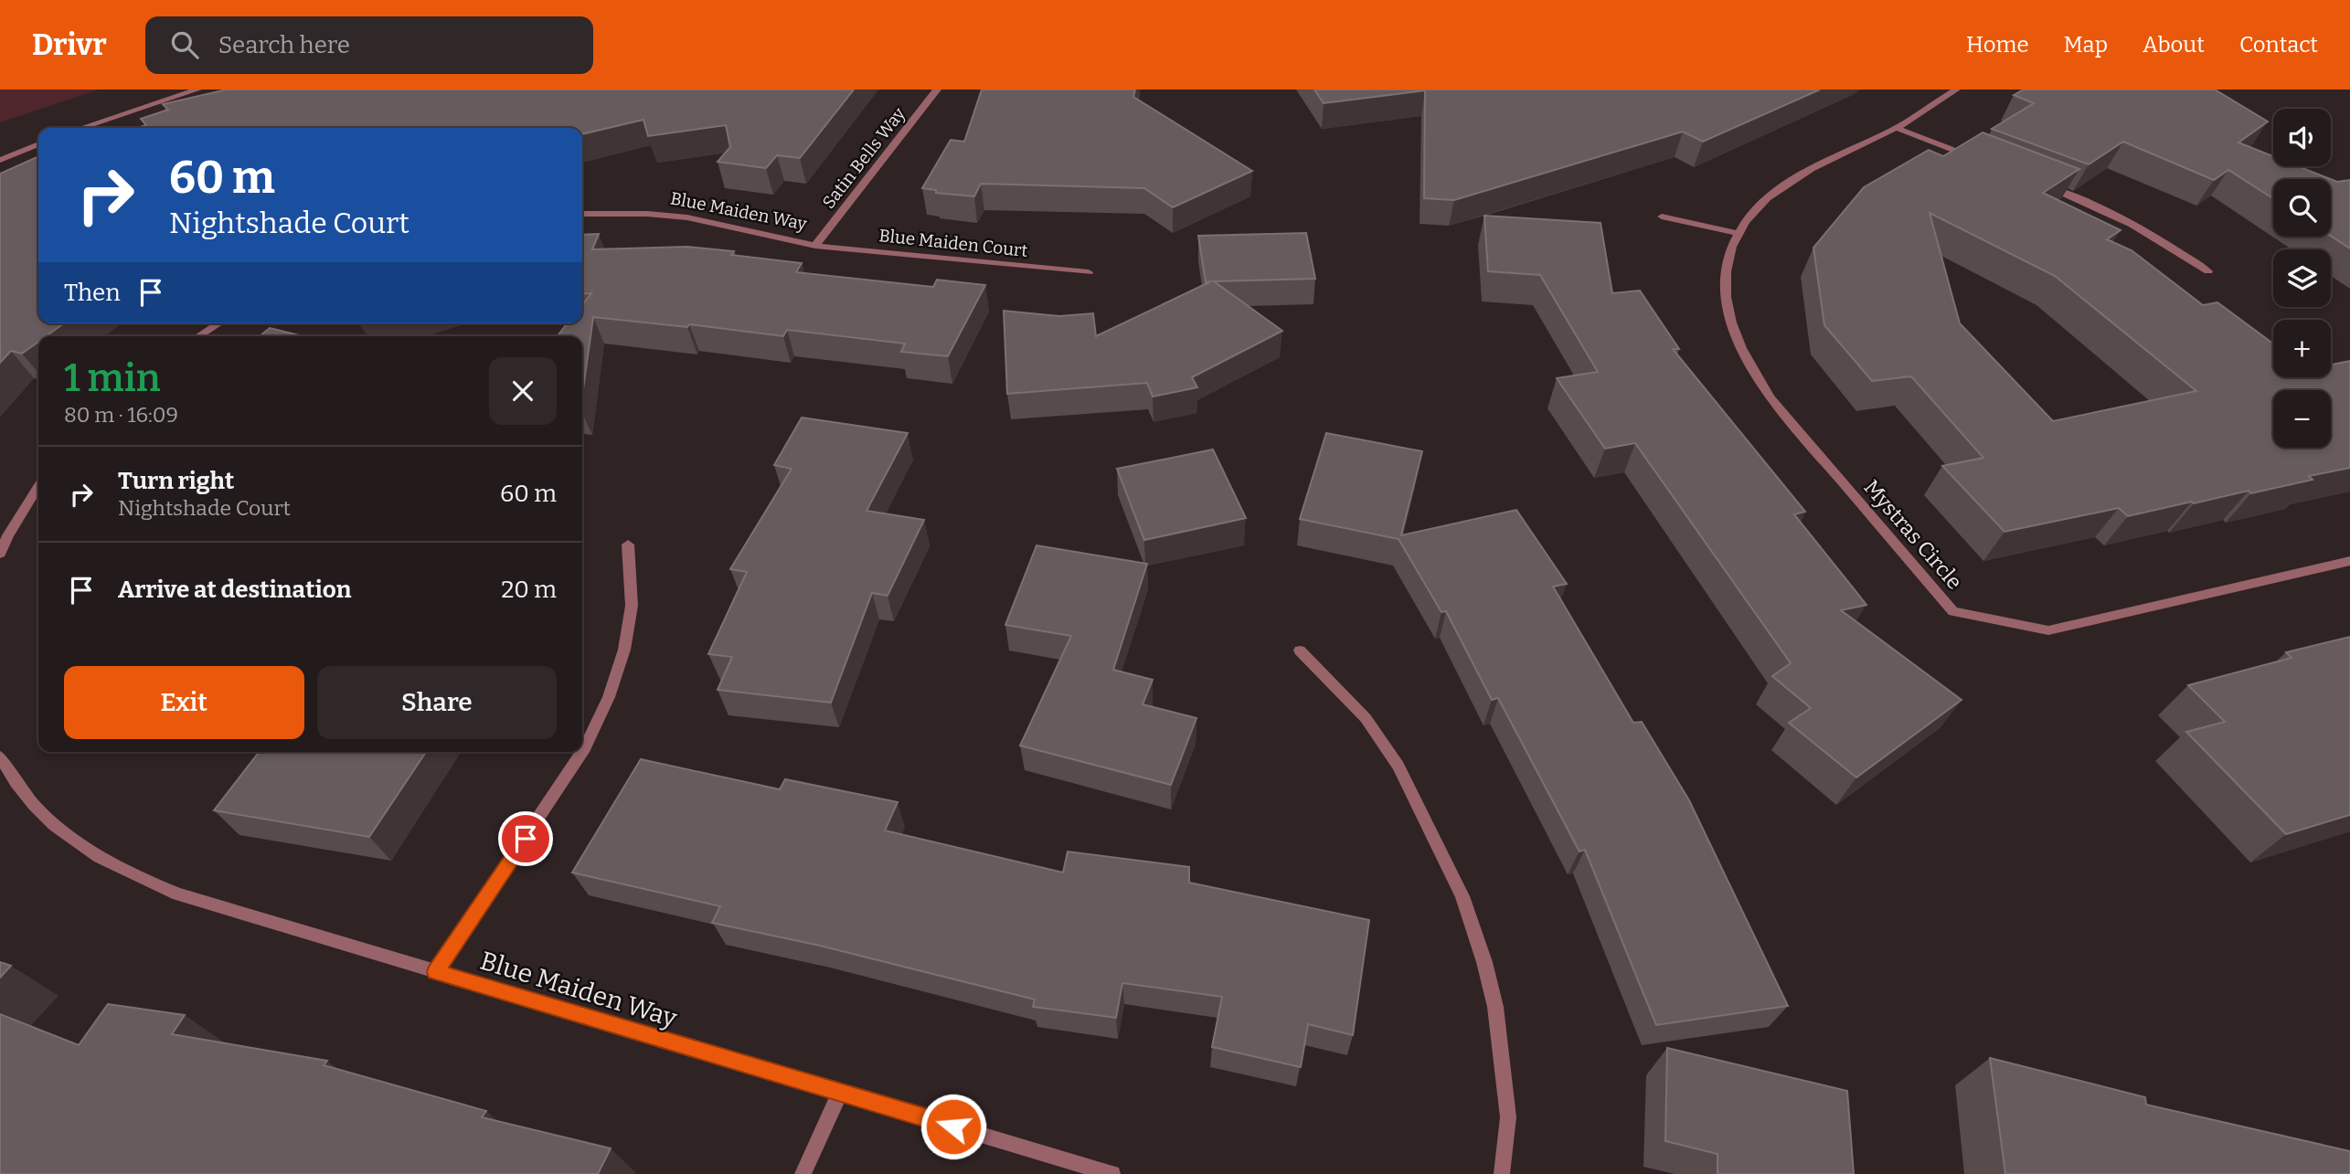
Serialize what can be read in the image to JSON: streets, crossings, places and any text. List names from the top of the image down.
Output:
{
  "streets": {
    "street": [
      "Satin Bells Way",
      "Blue Maiden Way",
      "Blue Maiden Court",
      "Mystras Circle"
    ]
  },
  "crossings": [
    ["Satin Bells Way", "Blue Maiden Way"],
    ["Satin Bells Way", "Blue Maiden Court"],
    ["Blue Maiden Way", "Blue Maiden Court"]
  ],
  "page": {
    "header": "Drivr",
    "search": "Search here",
    "nav": [
      "Home",
      "Map",
      "About",
      "Contact"
    ],
    "map_buttons": ["+", "−"],
    "turn": ["60 m", "Nightshade Court"],
    "then": "Then",
    "heading": ["1 min", "80 m · 16:09"],
    "list": [
      {
        "name": "Turn right",
        "note": "Nightshade Court",
        "value": "60 m"
      },
      {
        "name": "Arrive at destination",
        "value": "20 m"
      }
    ],
    "buttons": ["Exit", "Share"]
  }
}
